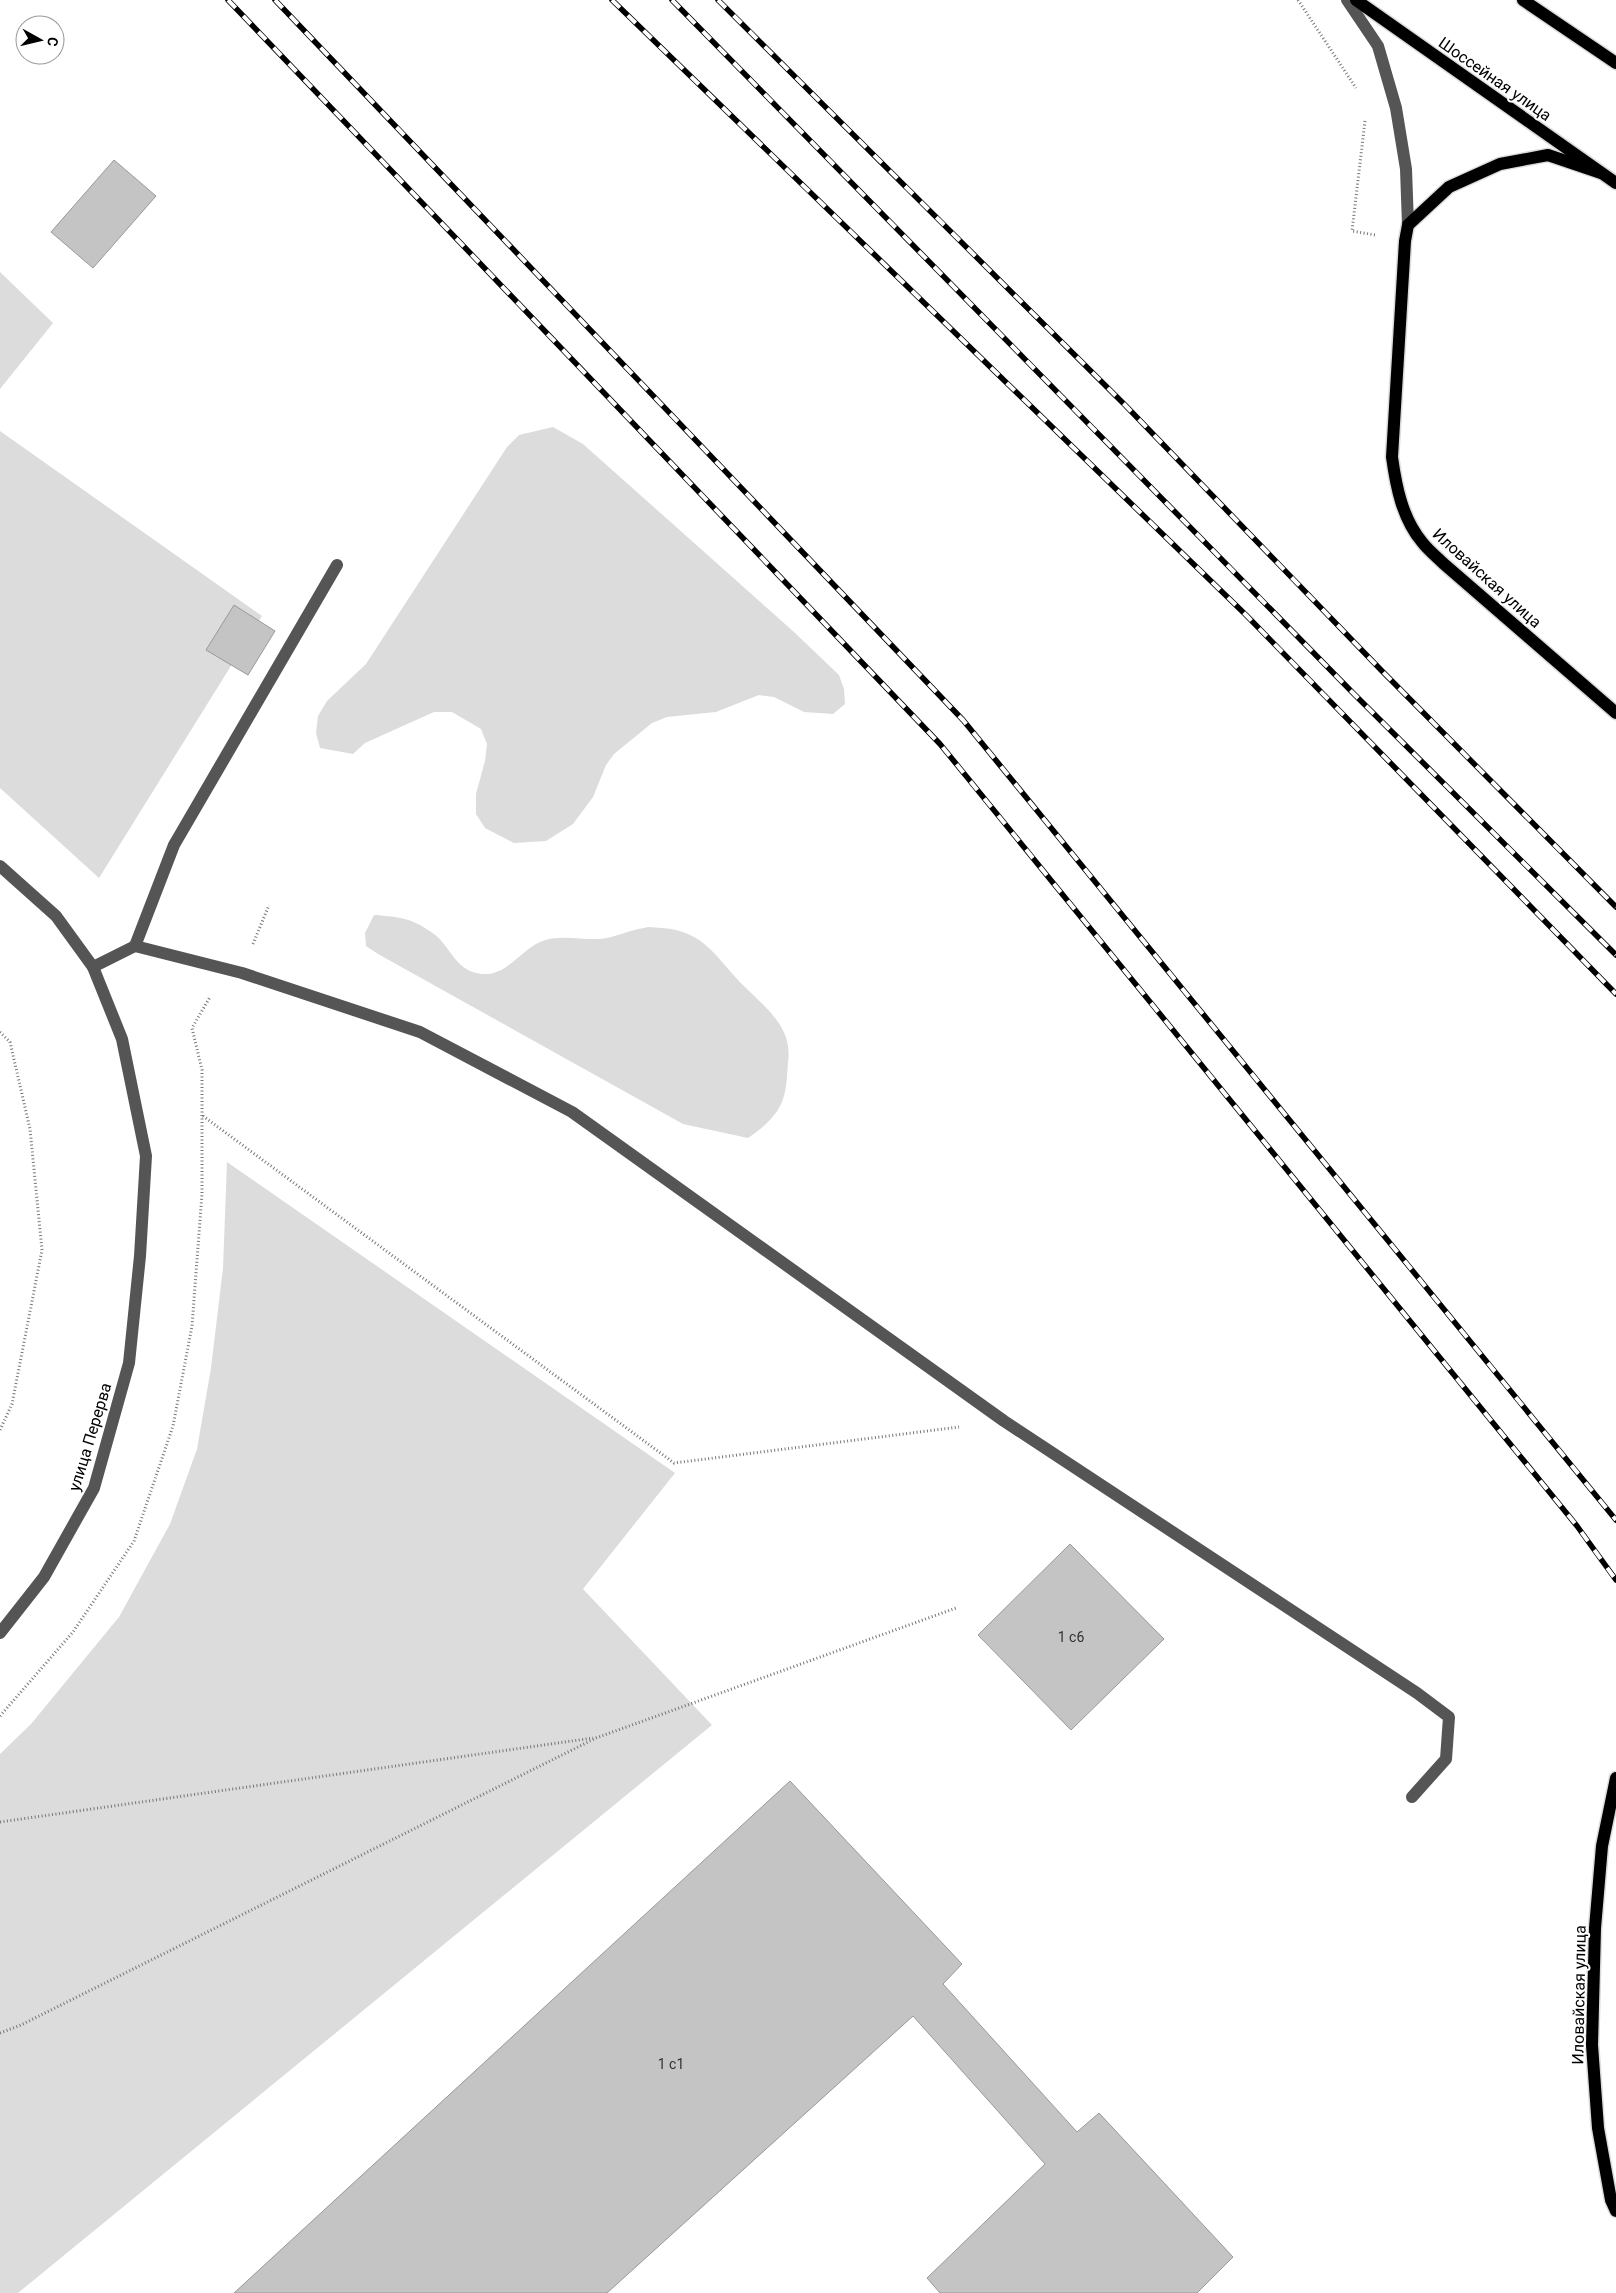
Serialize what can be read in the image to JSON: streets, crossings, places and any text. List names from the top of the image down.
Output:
{
  "streets": {
    "main road": ["Шоссейная улица", "Иловайская улица"],
    "street": ["улица Перерва"]
  },
  "house_numbers": ["1 с6", "1 с1"],
  "north": "right"
}
